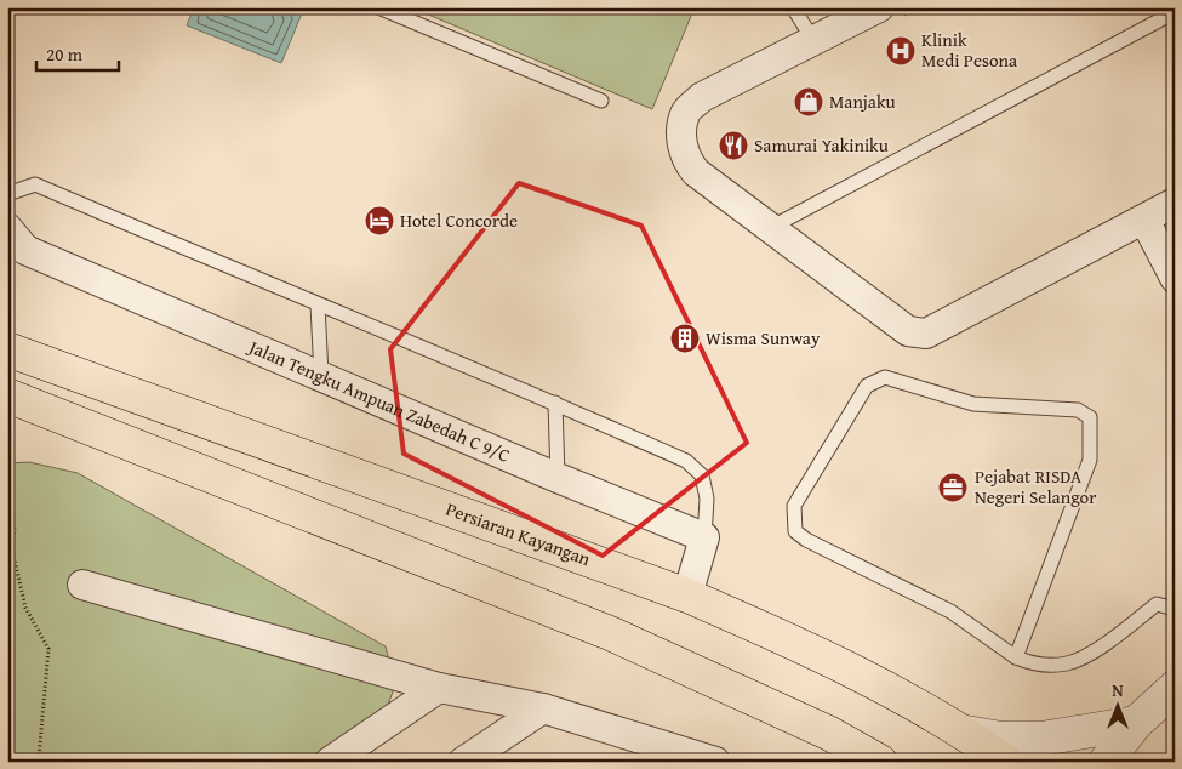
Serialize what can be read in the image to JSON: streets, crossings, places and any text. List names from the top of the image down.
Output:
{
  "streets": {
    "main road": ["Persiaran Kayangan"],
    "street": ["Jalan Tengku Ampuan Zabedah C 9/C"]
  },
  "places": {
    "hospital": ["Klinik Medi Pesona"],
    "shop": ["Manjaku"],
    "restaurant": ["Samurai Yakiniku"],
    "hotel": ["Hotel Concorde"],
    "building": ["Wisma Sunway"],
    "office": ["Pejabat RISDA Negeri Selangor"]
  },
  "scale_bar": "20 m",
  "north": "top"
}
